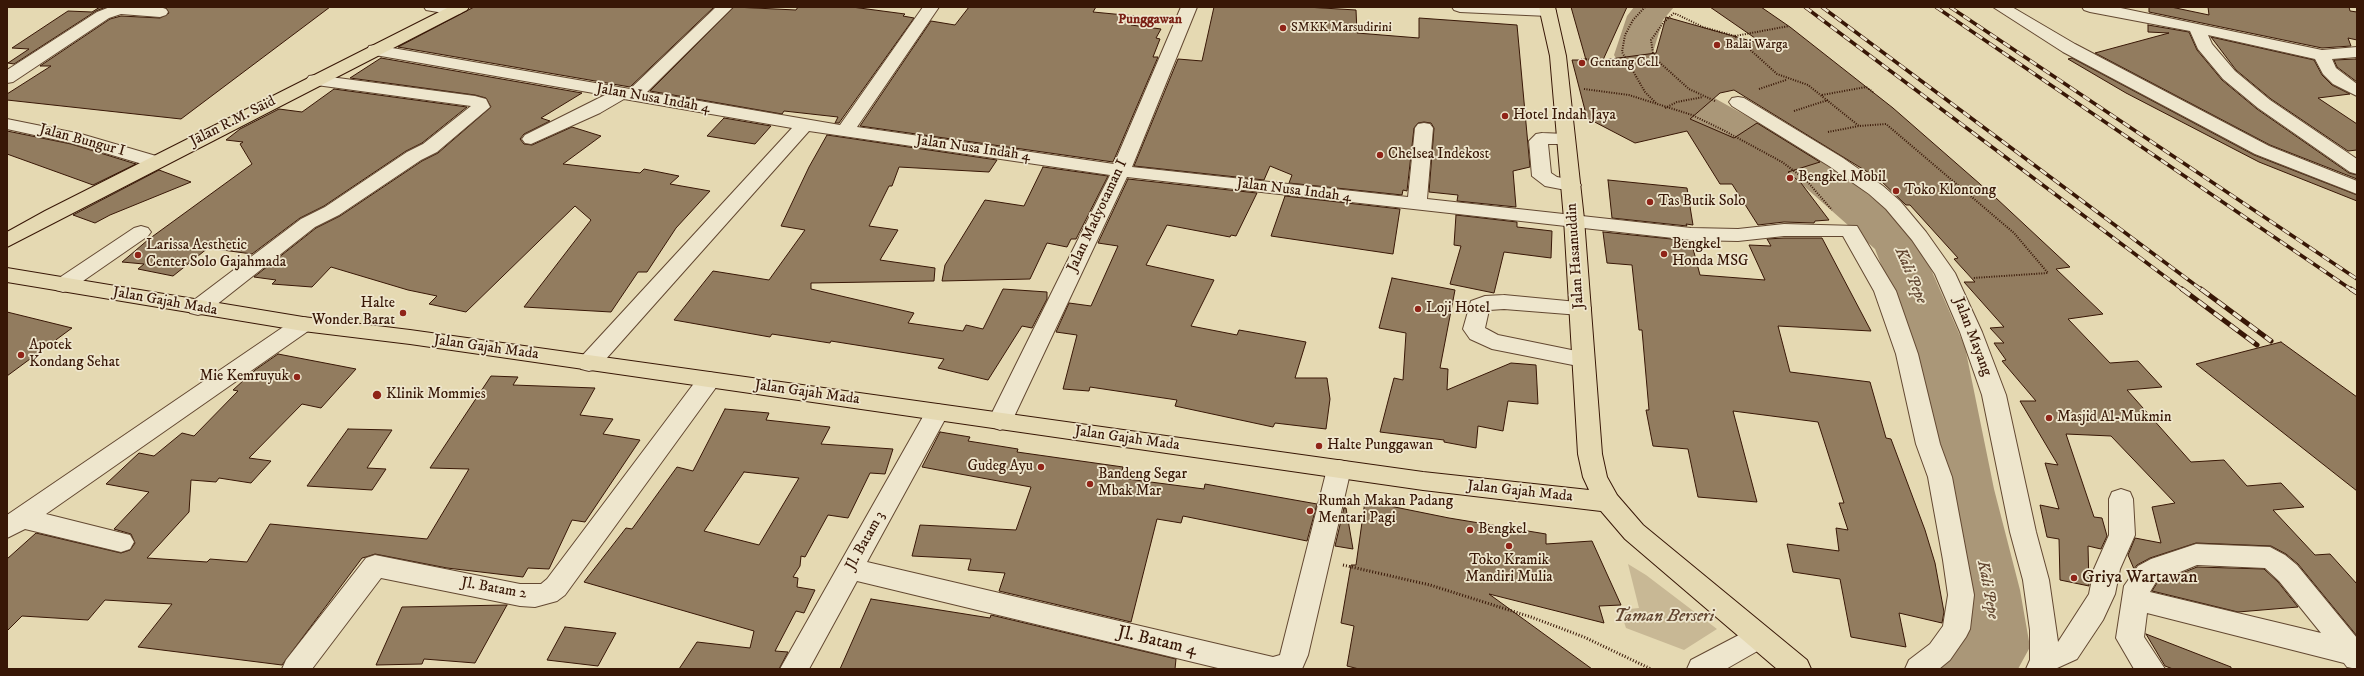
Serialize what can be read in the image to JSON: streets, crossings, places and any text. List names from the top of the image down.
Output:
{
  "streets": {
    "main road": ["Jalan R.M. Said", "Jalan Hasanuddin", "Jalan Gajah Mada"],
    "street": [
      "Jalan Nusa Indah 4",
      "Jalan Bungur I",
      "Jalan Madyotaman I",
      "Jalan Mayang",
      "Jl. Batam 3",
      "Jl. Batam 2",
      "Jl. Batam 4"
    ]
  },
  "crossings": [
    ["Jalan Nusa Indah 4", "Jalan R.M. Said"],
    ["Jalan Nusa Indah 4", "Jalan Madyotaman I"],
    ["Jalan Nusa Indah 4", "Jalan Hasanuddin"],
    ["Jalan R.M. Said", "Jalan Bungur I"],
    ["Jalan Madyotaman I", "Jalan Gajah Mada"],
    ["Jalan Hasanuddin", "Jalan Gajah Mada"],
    ["Jalan Gajah Mada", "Jl. Batam 3"],
    ["Jalan Gajah Mada", "Jl. Batam 2"],
    ["Jalan Gajah Mada", "Jl. Batam 4"],
    ["Jl. Batam 3", "Jl. Batam 4"]
  ],
  "districts": ["Punggawan"],
  "water": ["Kali Pepe"],
  "parks": ["Taman Berseri"],
  "places": [
    "SMKK Marsudirini",
    "Balai Warga",
    "Gentang Cell",
    "Hotel Indah Jaya",
    "Chelsea Indekost",
    "Bengkel Mobil",
    "Toko Klontong",
    "Tas Butik Solo",
    "Bengkel Honda MSG",
    "Larissa Aesthetic Center Solo Gajahmada",
    "Loji Hotel",
    "Halte Wonder Barat",
    "Apotek Kondang Sehat",
    "Mie Kemruyuk",
    "Klinik Mommies",
    "Masjid Al-Mukmin",
    "Halte Punggawan",
    "Gudeg Ayu",
    "Bandeng Segar Mbak Mar",
    "Rumah Makan Padang Mentari Pagi",
    "Bengkel",
    "Toko Kramik Mandiri Mulia",
    "Griya Wartawan"
  ]
}
